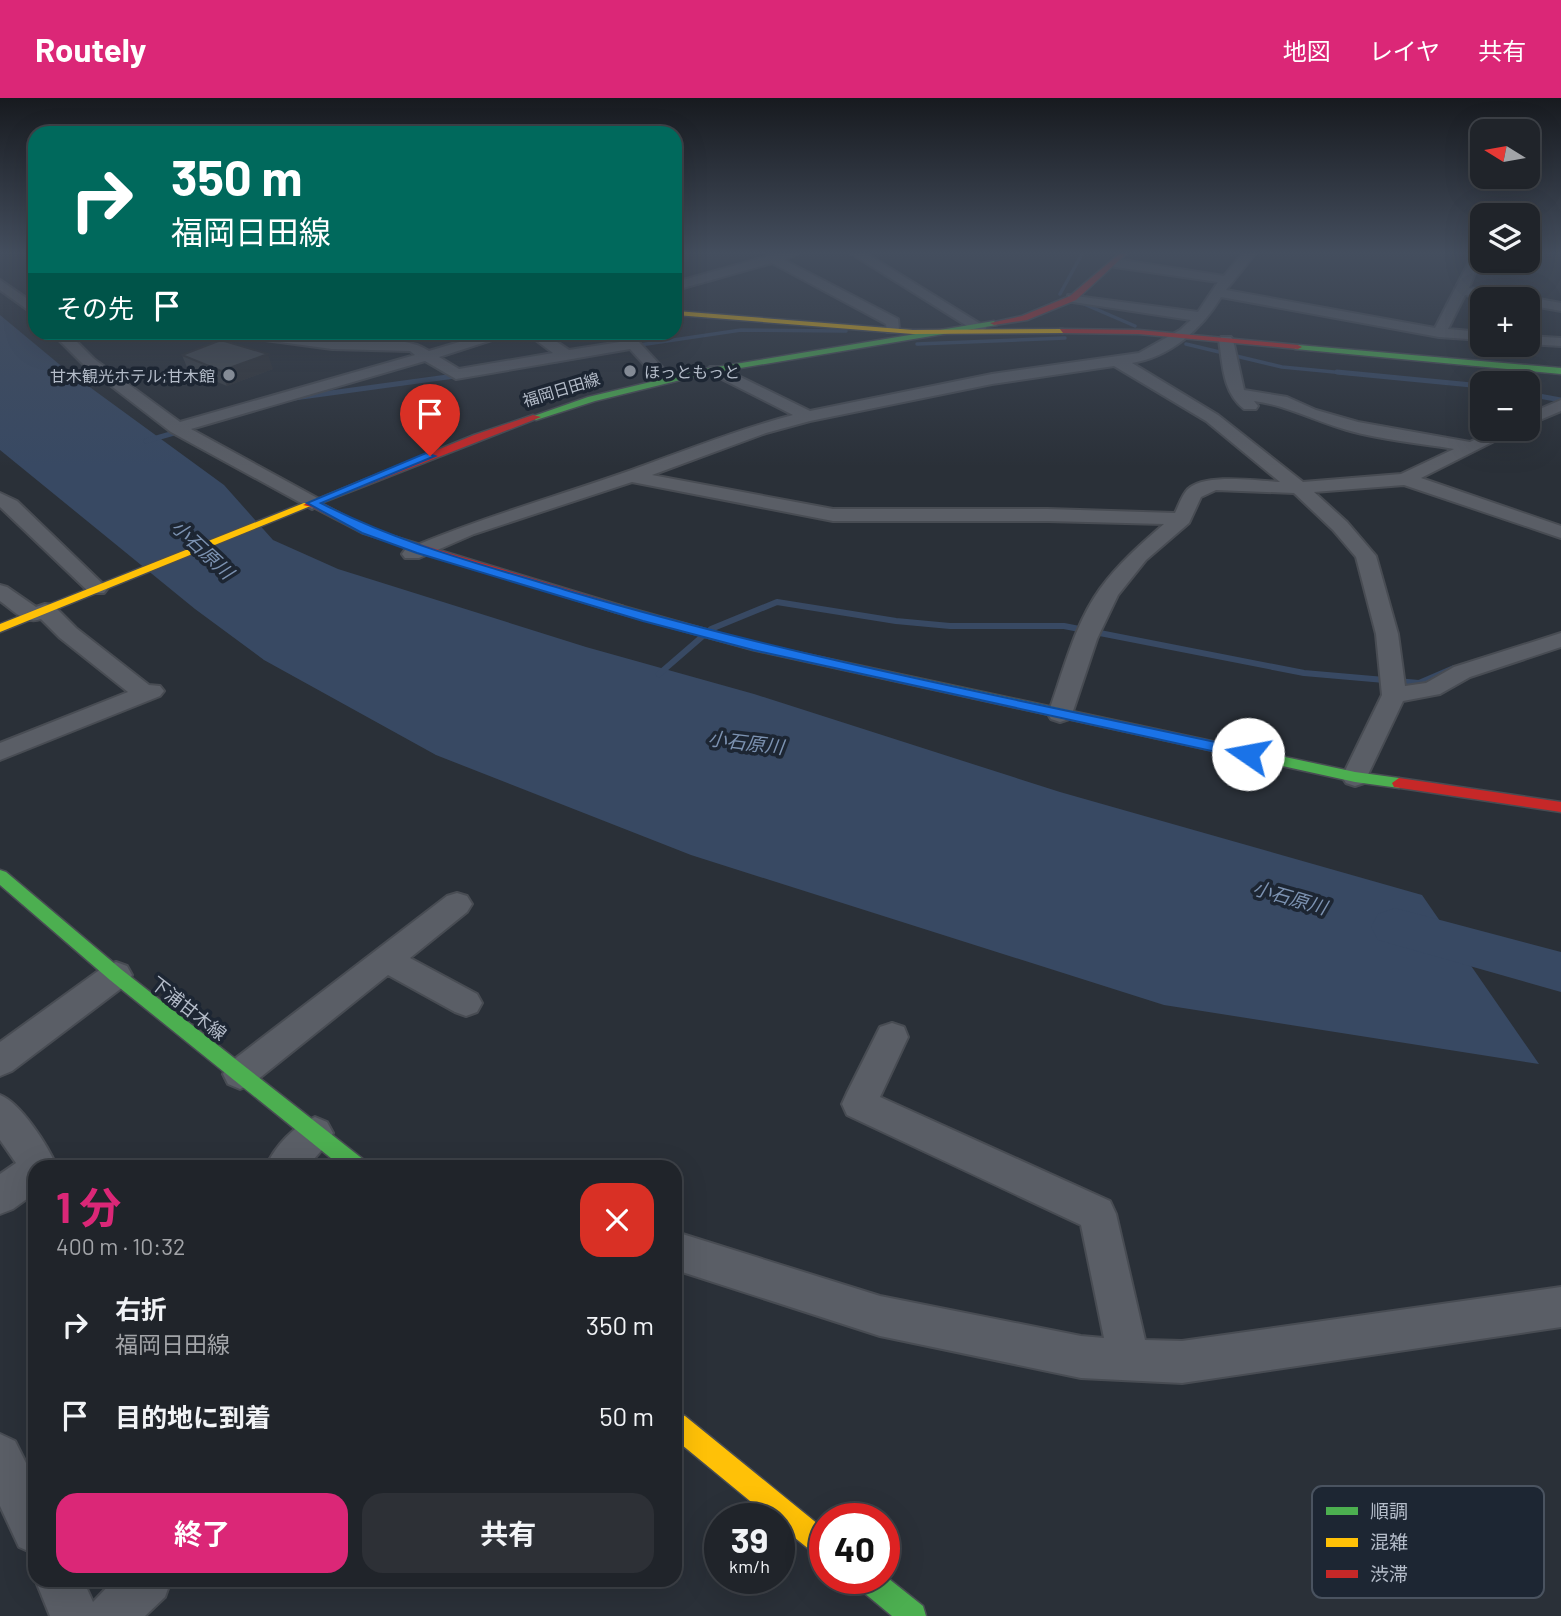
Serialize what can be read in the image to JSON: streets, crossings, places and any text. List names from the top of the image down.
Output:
{
  "streets": {
    "main road": ["福岡日田線", "下浦甘木線"]
  },
  "water": ["小石原川"],
  "places": ["ほっともっと", "甘木観光ホテル;甘木館"],
  "legend": ["順調", "混雑", "渋滞"],
  "north": "left",
  "page": {
    "header": "Routely",
    "nav": ["地図", "レイヤ", "共有"],
    "map_buttons": ["+", "−"],
    "turn": ["350 m", "福岡日田線"],
    "then": "その先",
    "heading": ["1 分", "400 m · 10:32"],
    "list": [
      {
        "name": "右折",
        "note": "福岡日田線",
        "value": "350 m"
      },
      {
        "name": "目的地に到着",
        "value": "50 m"
      }
    ],
    "buttons": ["終了", "共有"],
    "speed": "39 km/h",
    "limit": "40"
  }
}
